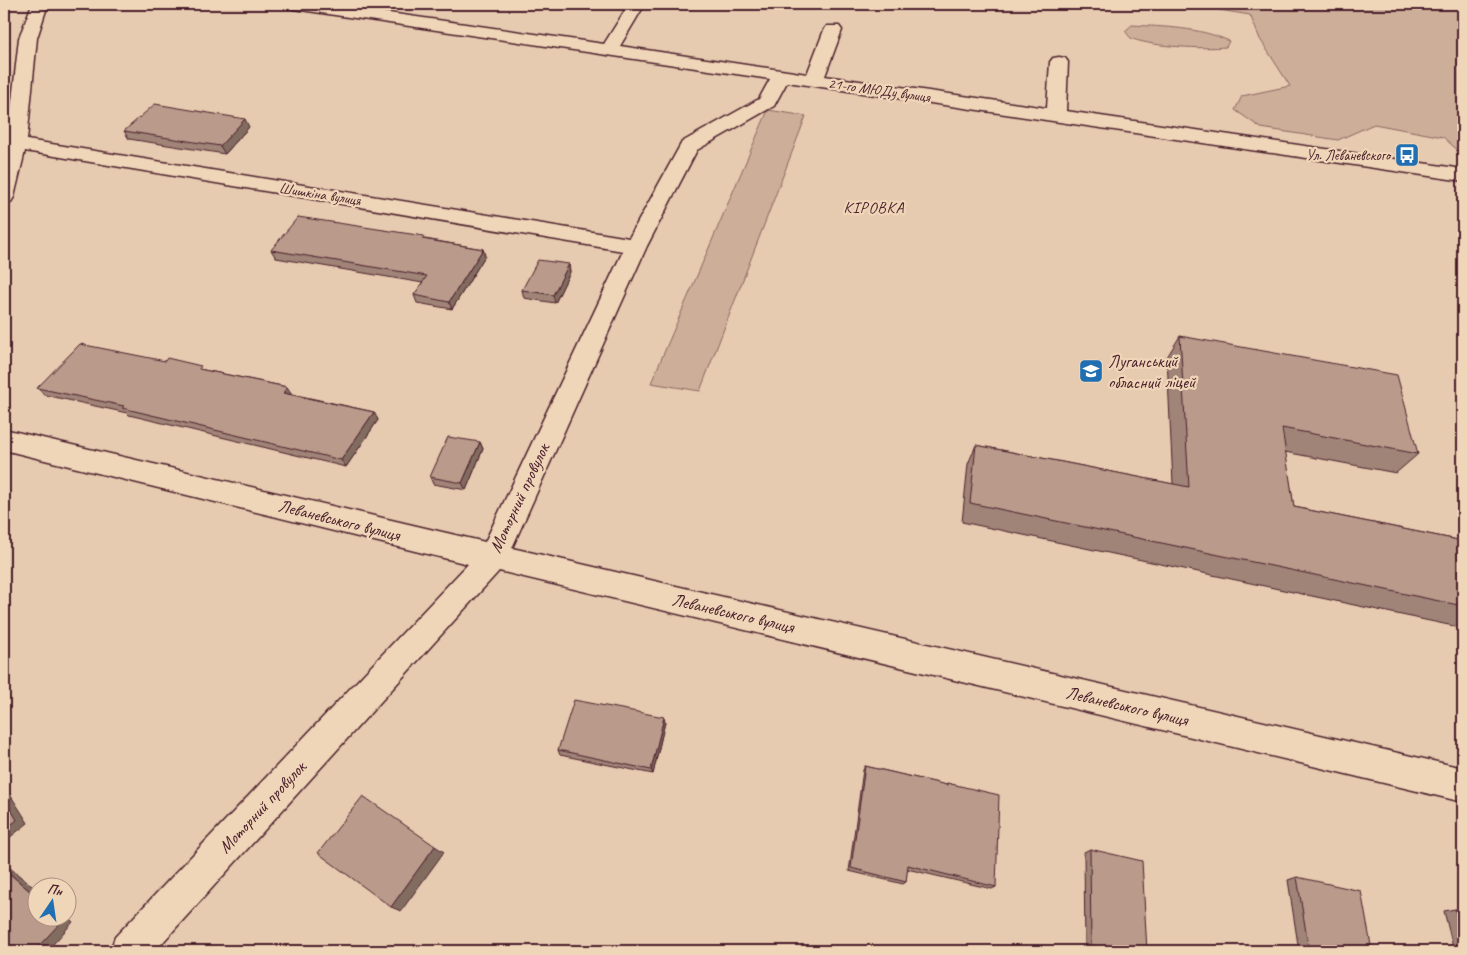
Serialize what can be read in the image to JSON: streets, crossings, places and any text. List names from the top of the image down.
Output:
{
  "streets": {
    "street": [
      "21-го МЮДу вулиця",
      "Шишкіна вулиця",
      "Моторний провулок",
      "Леваневського вулиця"
    ]
  },
  "crossings": [
    ["21-го МЮДу вулиця", "Моторний провулок"],
    ["Шишкіна вулиця", "Моторний провулок"],
    ["Моторний провулок", "Леваневського вулиця"]
  ],
  "districts": ["КІРОВКА"],
  "places": {
    "bus stop": ["Ул. Леваневского"],
    "school or university": ["Луганський обласний ліцей"]
  },
  "north": "top"
}
